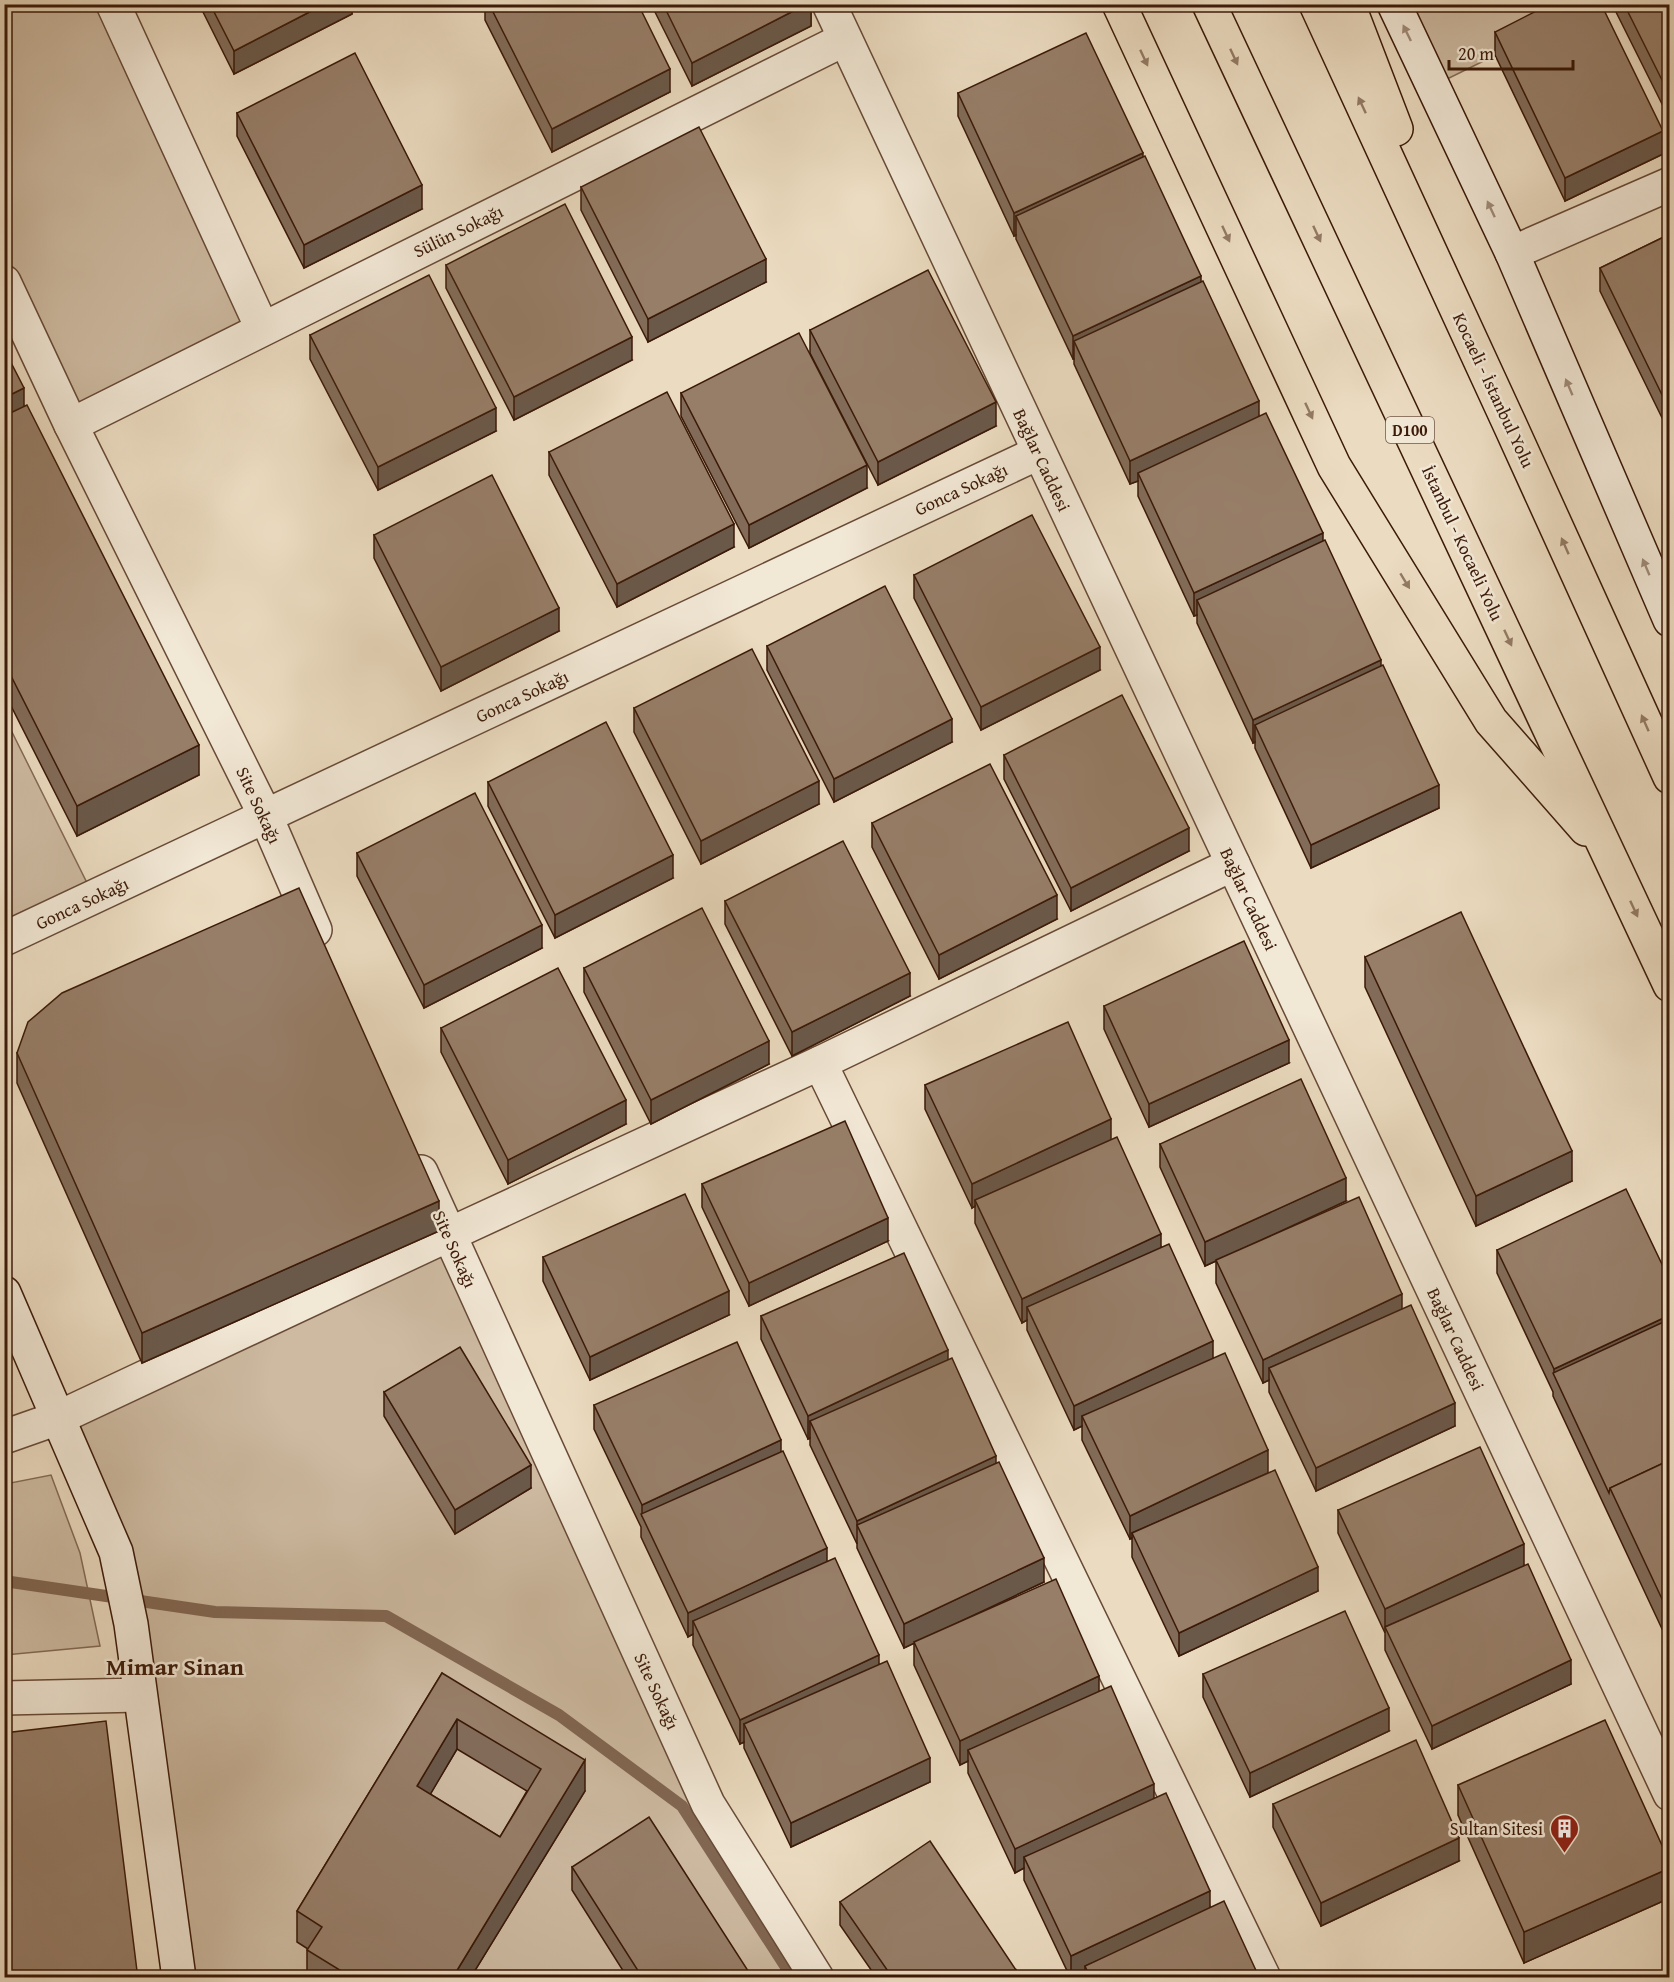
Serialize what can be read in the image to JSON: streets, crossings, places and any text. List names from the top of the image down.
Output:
{
  "streets": {
    "highway": ["Kocaeli - İstanbul Yolu", "D100", "İstanbul - Kocaeli Yolu"],
    "street": [
      "Sülün Sokağı",
      "Bağlar Caddesi",
      "Gonca Sokağı",
      "Site Sokağı"
    ]
  },
  "crossings": [
    ["Sülün Sokağı", "Bağlar Caddesi"],
    ["Sülün Sokağı", "Site Sokağı"],
    ["Bağlar Caddesi", "Gonca Sokağı"],
    ["Gonca Sokağı", "Site Sokağı"]
  ],
  "districts": ["Mimar Sinan"],
  "places": {
    "building": ["Sultan Sitesi"]
  },
  "scale_bar": "20 m"
}
